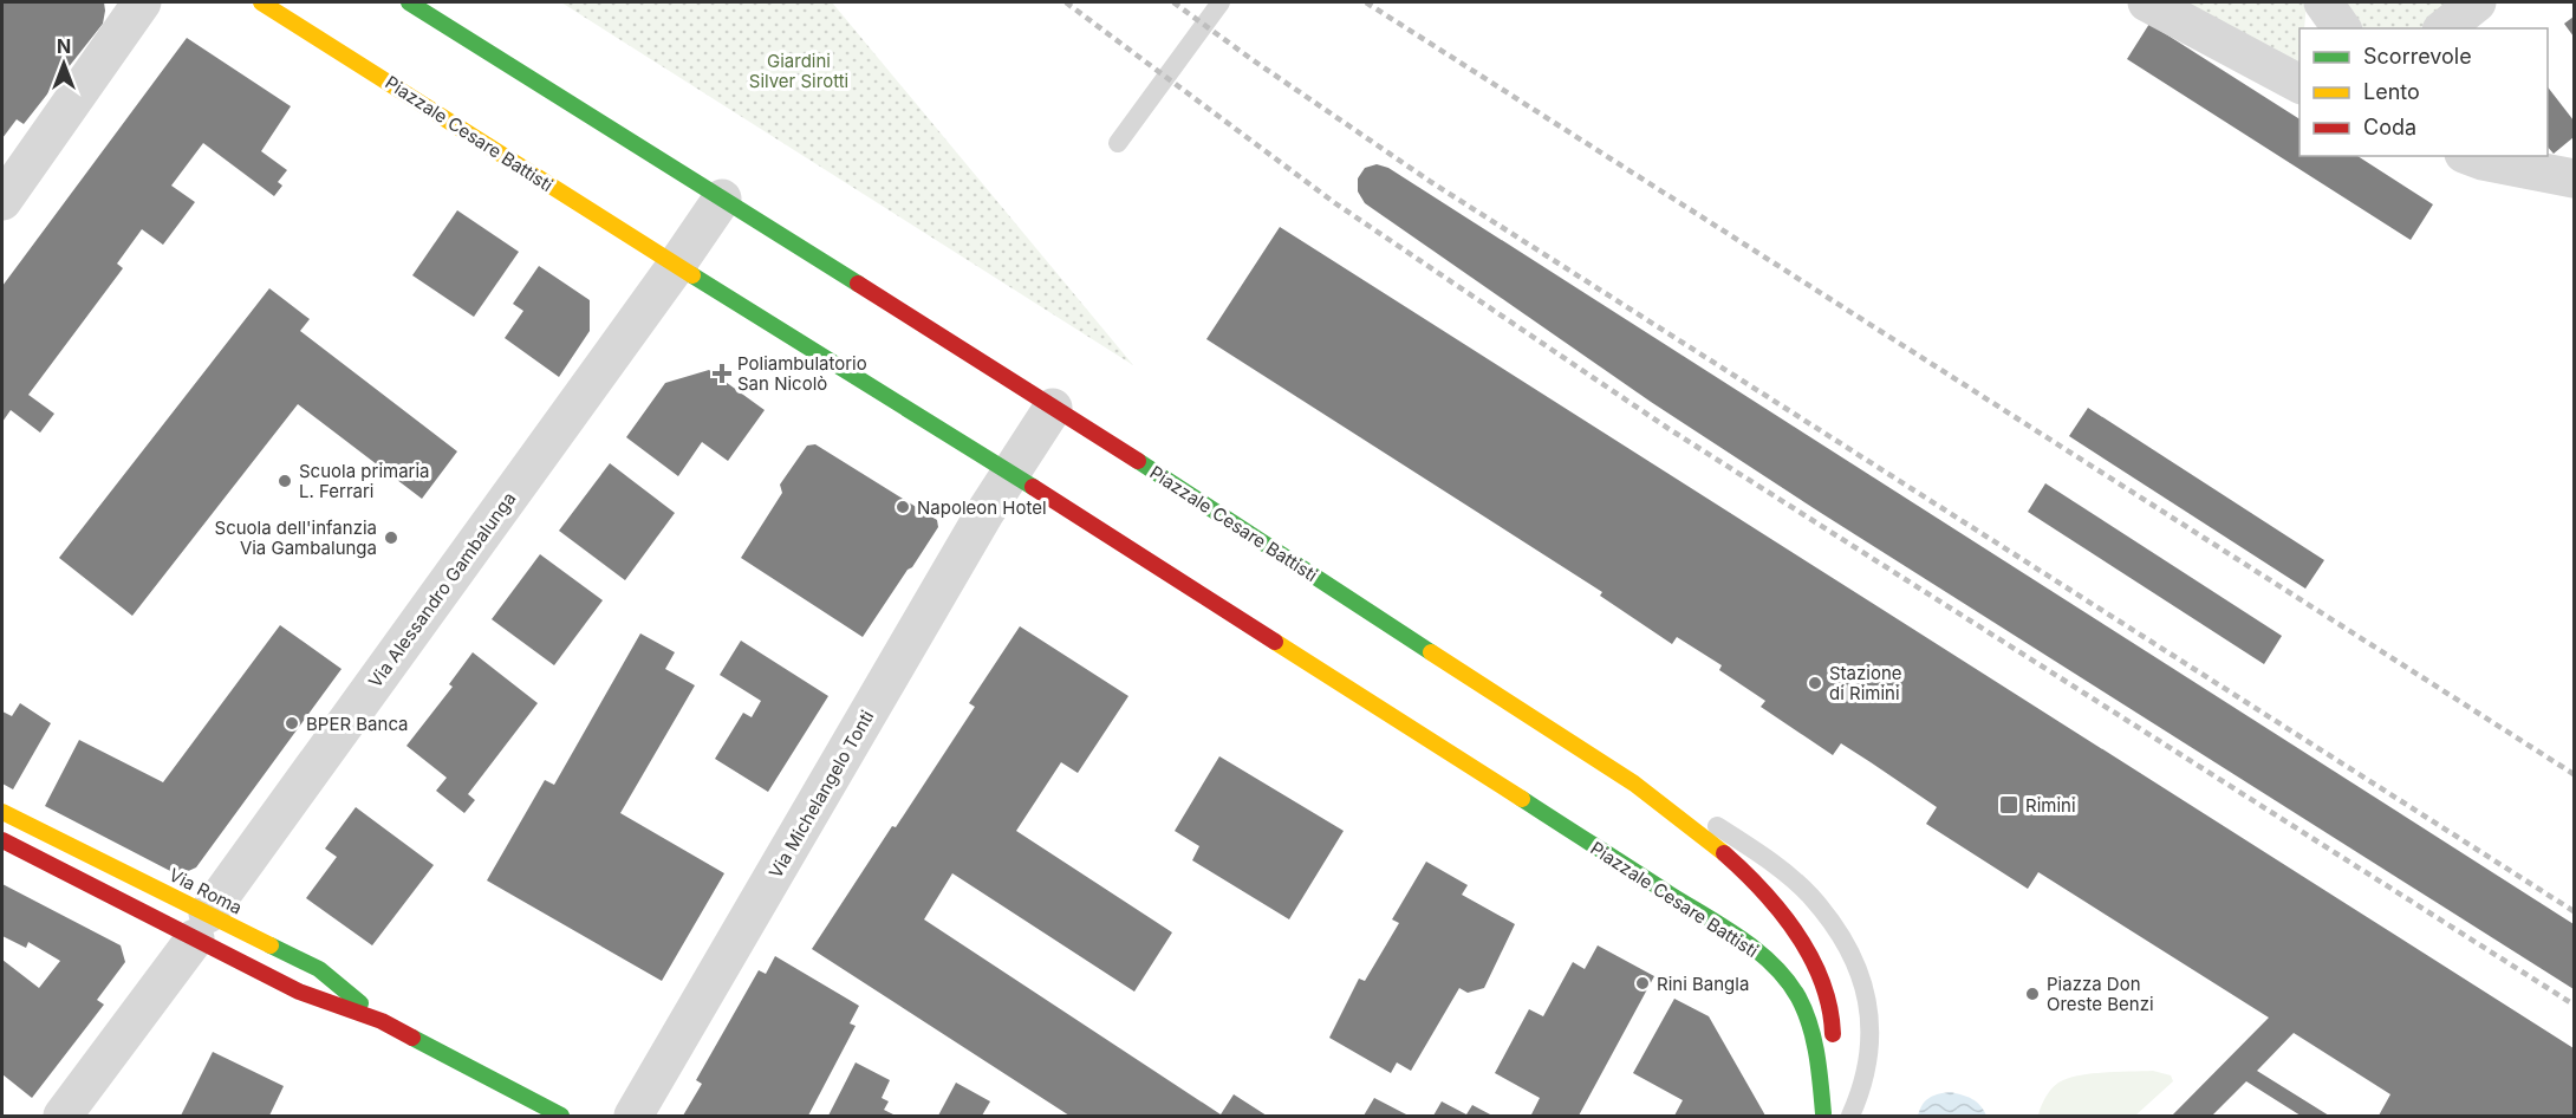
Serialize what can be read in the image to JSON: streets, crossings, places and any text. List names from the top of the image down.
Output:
{
  "streets": {
    "street": [
      "Piazzale Cesare Battisti",
      "Via Alessandro Gambalunga",
      "Via Michelangelo Tonti",
      "Via Roma"
    ]
  },
  "crossings": [
    ["Piazzale Cesare Battisti", "Via Alessandro Gambalunga"],
    ["Piazzale Cesare Battisti", "Via Michelangelo Tonti"],
    ["Via Alessandro Gambalunga", "Via Roma"]
  ],
  "parks": ["Giardini Silver Sirotti"],
  "places": {
    "health": ["Poliambulatorio San Nicolò"],
    "other": [
      "Scuola primaria L. Ferrari",
      "Napoleon Hotel",
      "Scuola dell'infanzia Via Gambalunga",
      "Stazione di Rimini",
      "BPER Banca",
      "Rini Bangla",
      "Piazza Don Oreste Benzi"
    ],
    "transit": ["Rimini"]
  },
  "legend": ["Scorrevole", "Lento", "Coda"],
  "north": "top"
}
